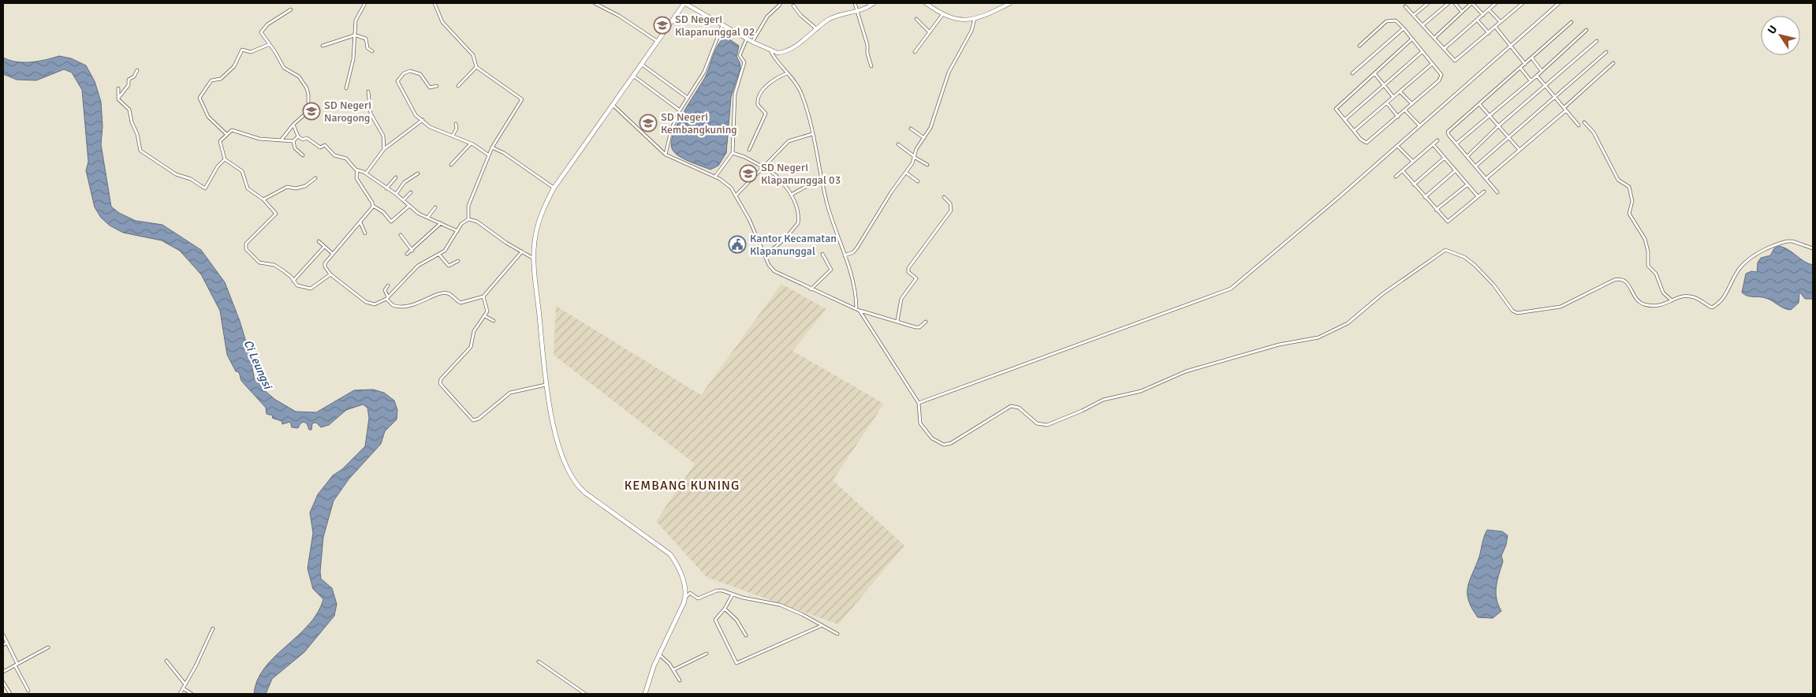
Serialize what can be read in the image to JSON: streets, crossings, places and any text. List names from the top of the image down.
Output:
{
  "districts": ["KEMBANG KUNING"],
  "water": ["Ci Leungsi"],
  "places": {
    "school or university": [
      "SD Negeri Klapanunggal 02",
      "SD Negeri Narogong",
      "SD Negeri Kembangkuning",
      "SD Negeri Klapanunggal 03"
    ],
    "public building": ["Kantor Kecamatan Klapanunggal"]
  },
  "north": "top left"
}
